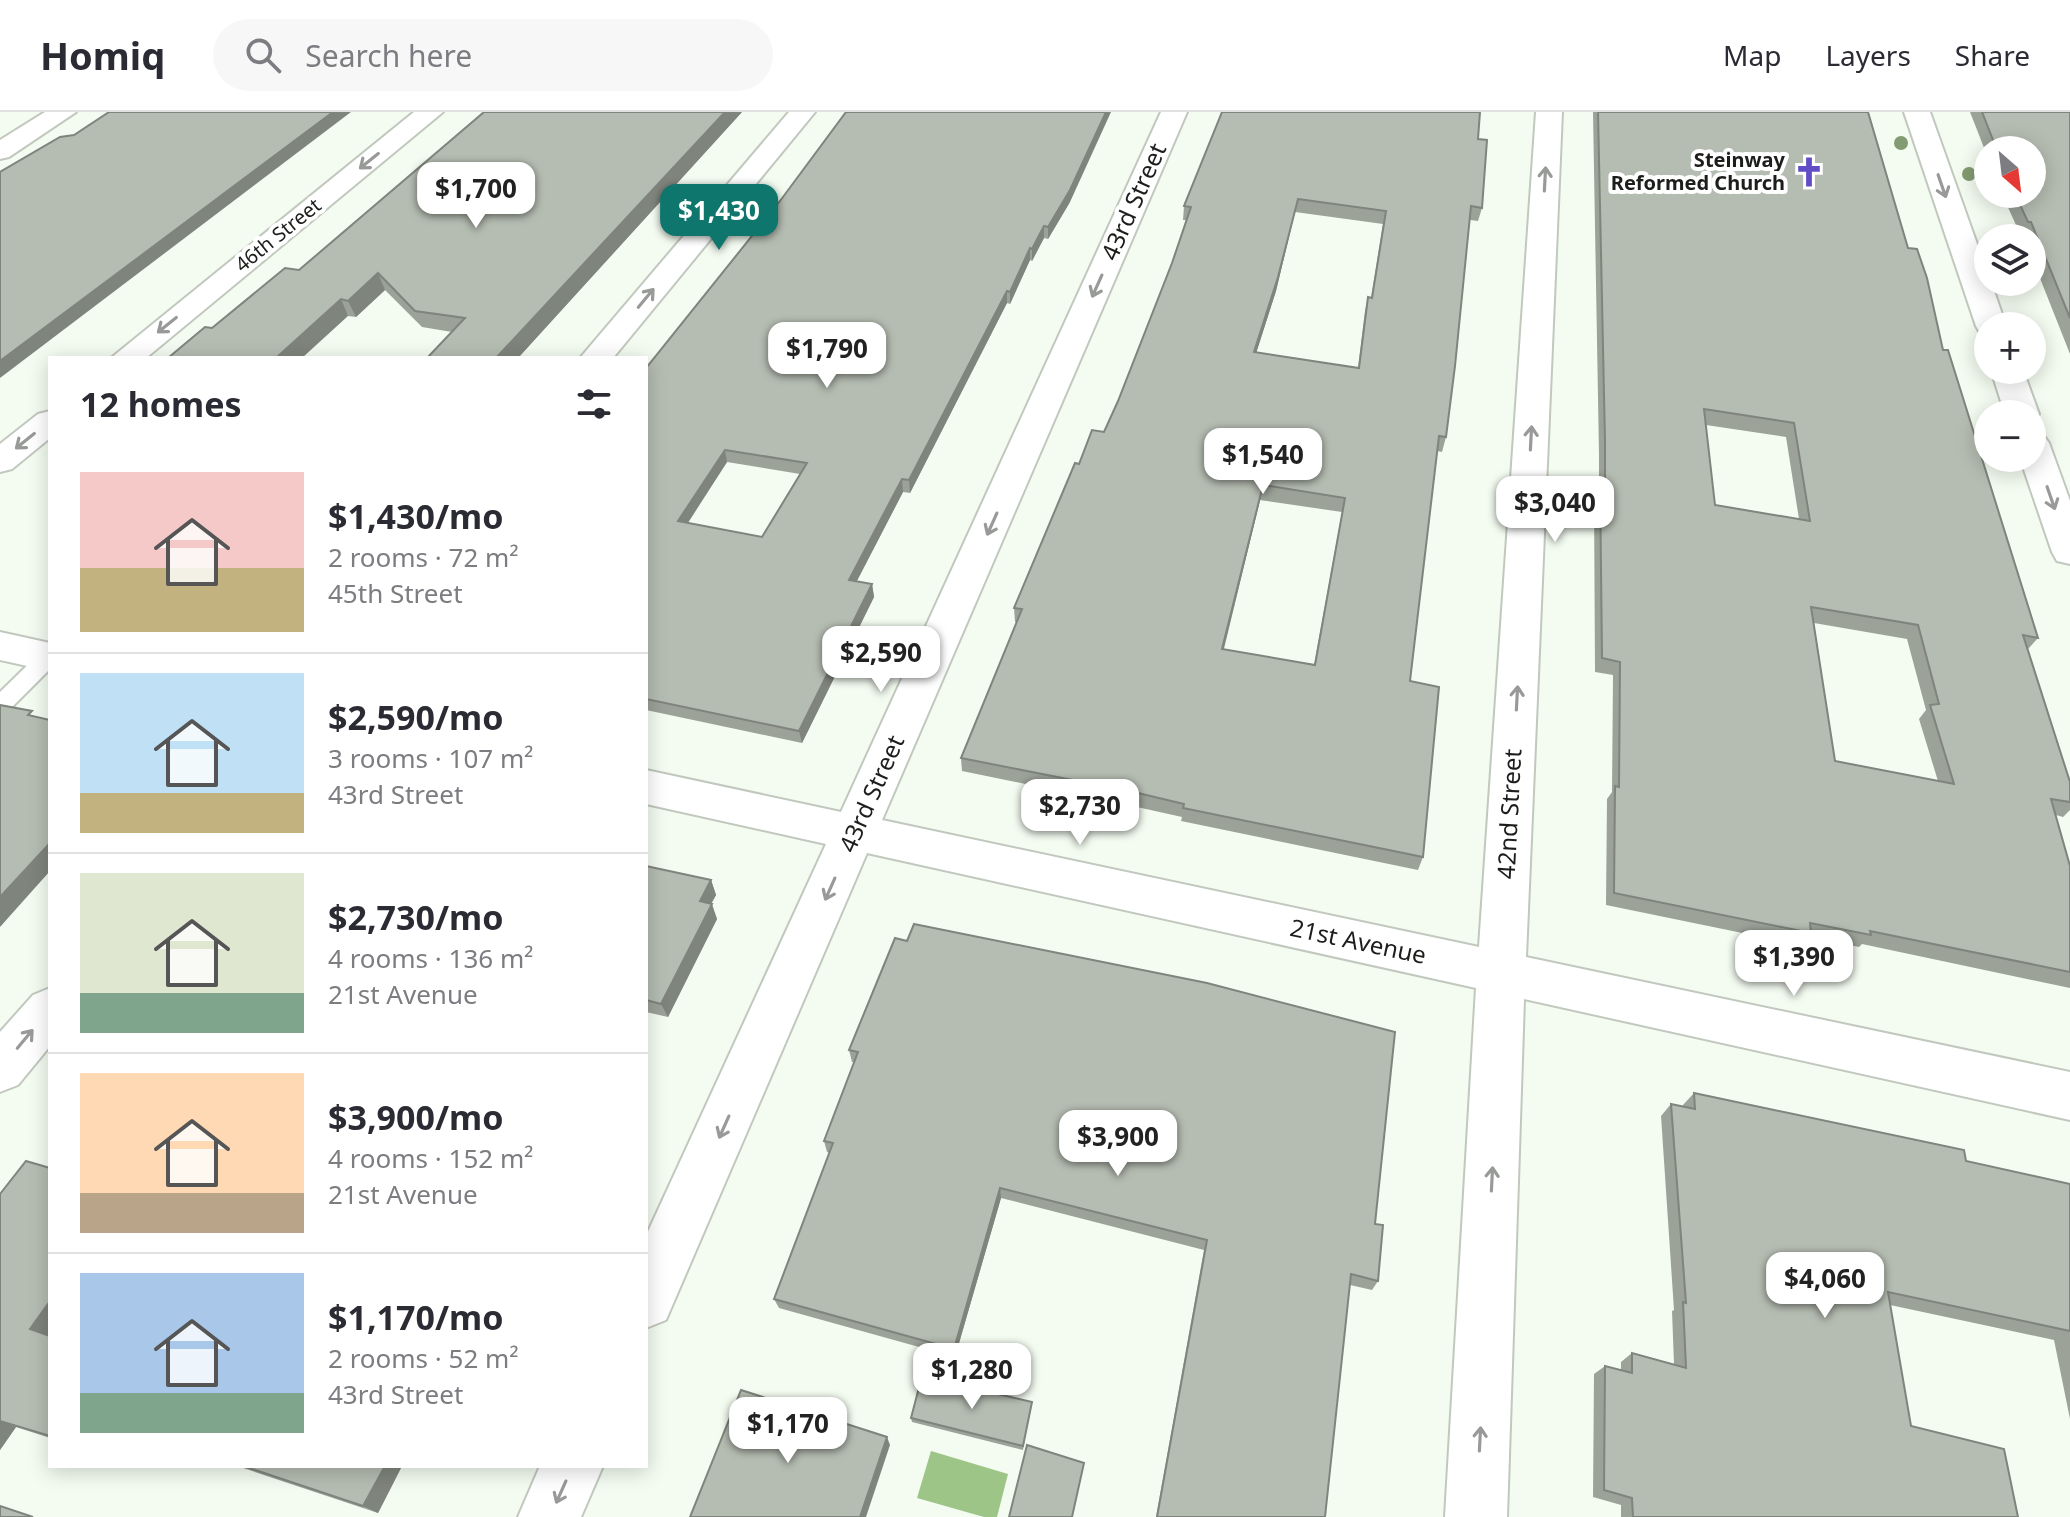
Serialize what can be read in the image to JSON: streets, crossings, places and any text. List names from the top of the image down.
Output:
{
  "streets": {
    "street": [
      "43rd Street",
      "46th Street",
      "42nd Street",
      "21st Avenue"
    ]
  },
  "crossings": [
    ["43rd Street", "21st Avenue"],
    ["42nd Street", "21st Avenue"]
  ],
  "one_way": ["43rd Street", "46th Street", "42nd Street"],
  "places": {
    "church": ["Steinway Reformed Church"]
  },
  "north": "bottom right",
  "page": {
    "header": "Homiq",
    "search": "Search here",
    "nav": ["Map", "Layers", "Share"],
    "map_buttons": ["+", "−"],
    "price": [
      "$1,700",
      "$1,430",
      "$1,790",
      "$1,540",
      "$3,040",
      "$2,590",
      "$2,730",
      "$1,390",
      "$3,900",
      "$4,060",
      "$1,280",
      "$1,170"
    ],
    "heading": "12 homes",
    "list": [
      {
        "name": "$1,430/mo",
        "note": "2 rooms · 72 m² · 45th Street"
      },
      {
        "name": "$2,590/mo",
        "note": "3 rooms · 107 m² · 43rd Street"
      },
      {
        "name": "$2,730/mo",
        "note": "4 rooms · 136 m² · 21st Avenue"
      },
      {
        "name": "$3,900/mo",
        "note": "4 rooms · 152 m² · 21st Avenue"
      },
      {
        "name": "$1,170/mo",
        "note": "2 rooms · 52 m² · 43rd Street"
      }
    ]
  }
}
